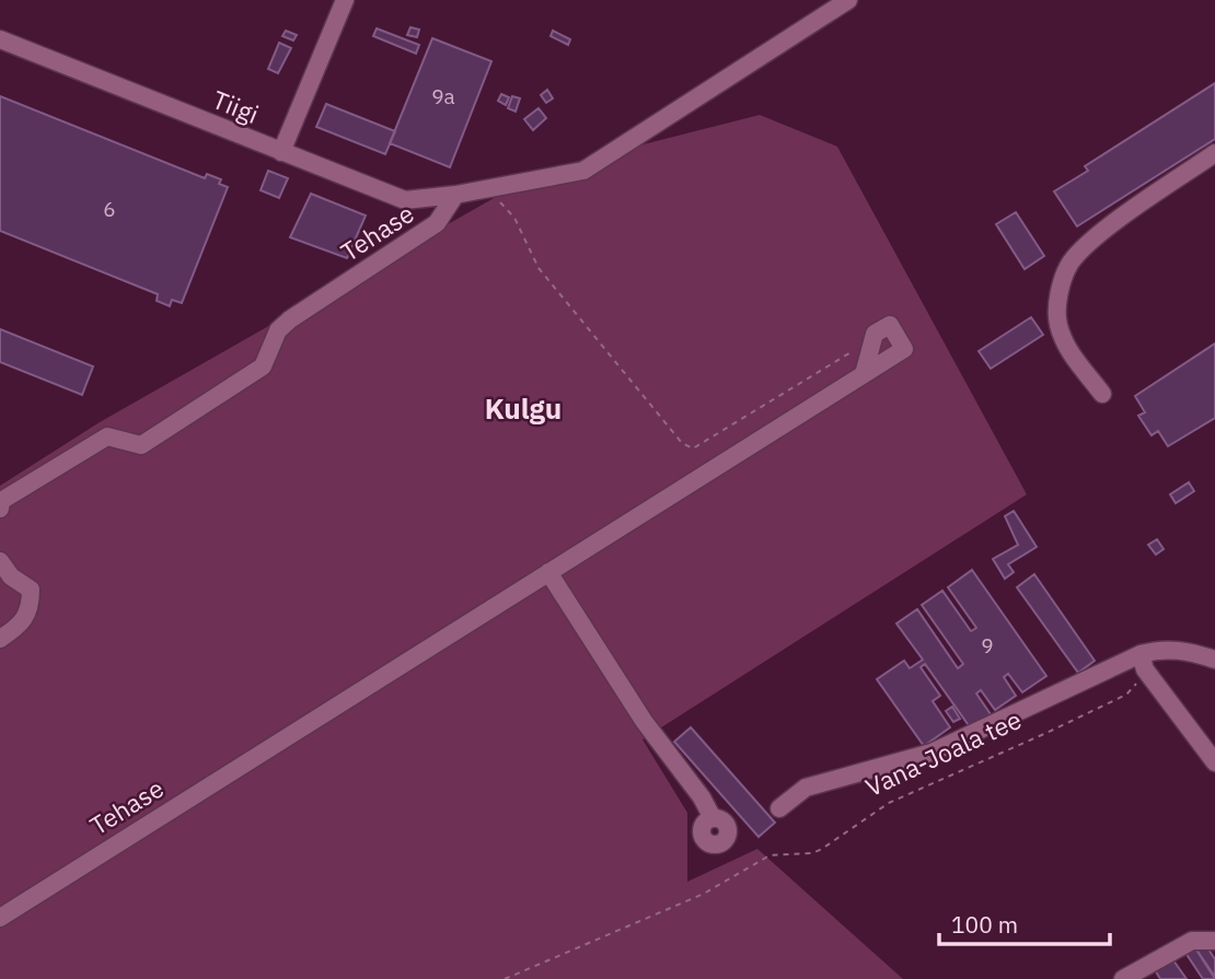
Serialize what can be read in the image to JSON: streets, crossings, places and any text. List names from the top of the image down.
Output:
{
  "streets": {
    "street": ["Tiigi", "Tehase"],
    "path": ["Vana-Joala tee"]
  },
  "crossings": [
    ["Tiigi", "Tehase"]
  ],
  "districts": ["Kulgu"],
  "house_numbers": ["9a", "6", "9"],
  "scale_bar": "100 m"
}
